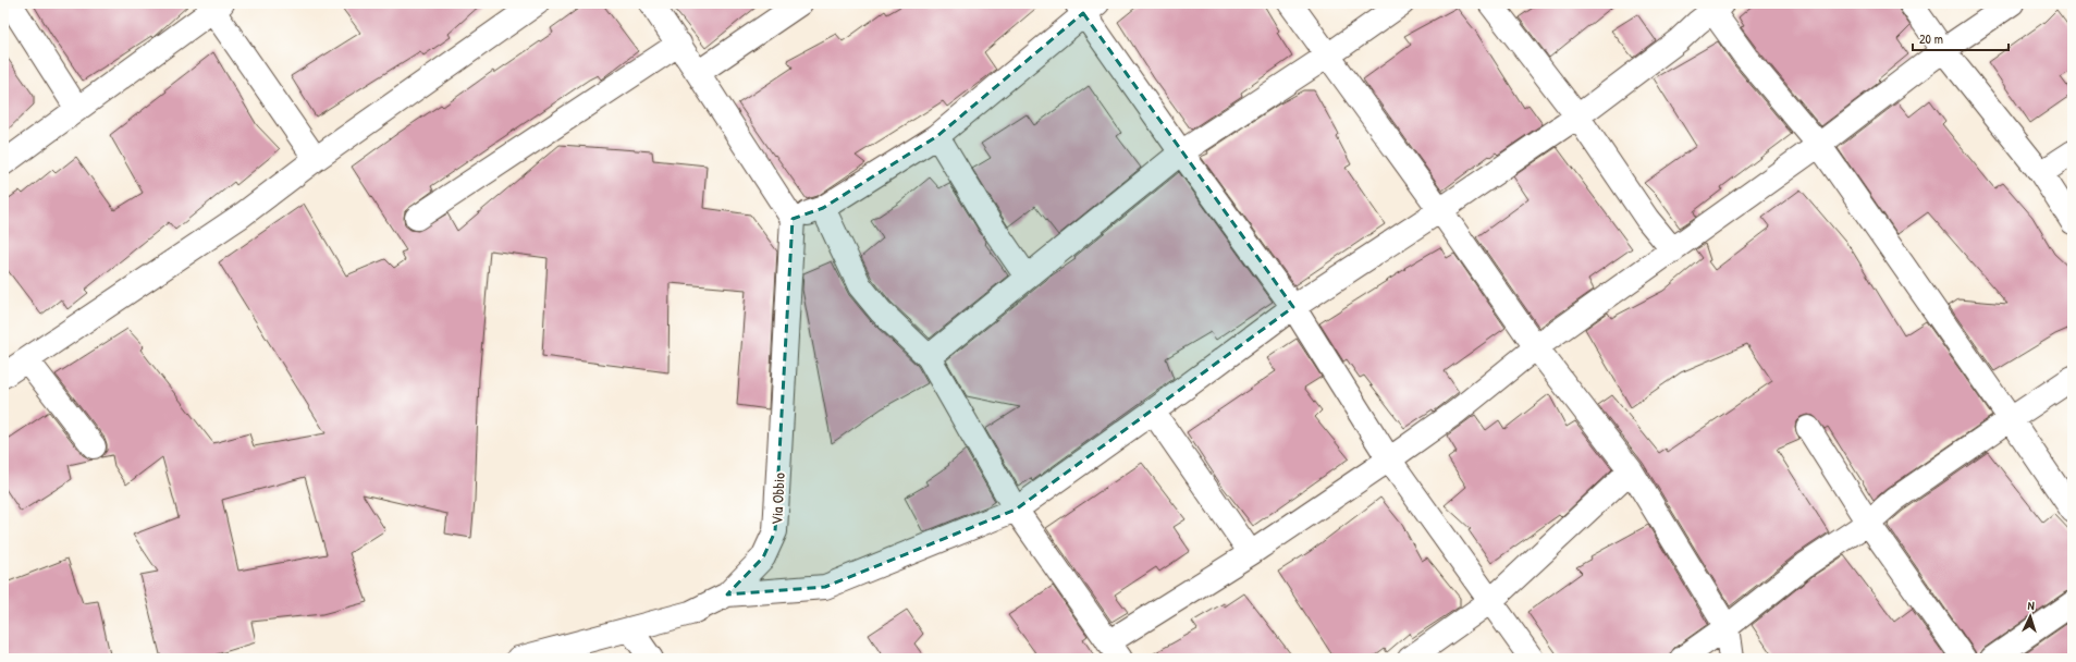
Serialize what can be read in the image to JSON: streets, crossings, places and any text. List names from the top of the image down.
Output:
{
  "streets": {
    "street": ["Via Obbio"]
  },
  "scale_bar": "20 m",
  "north": "top"
}
